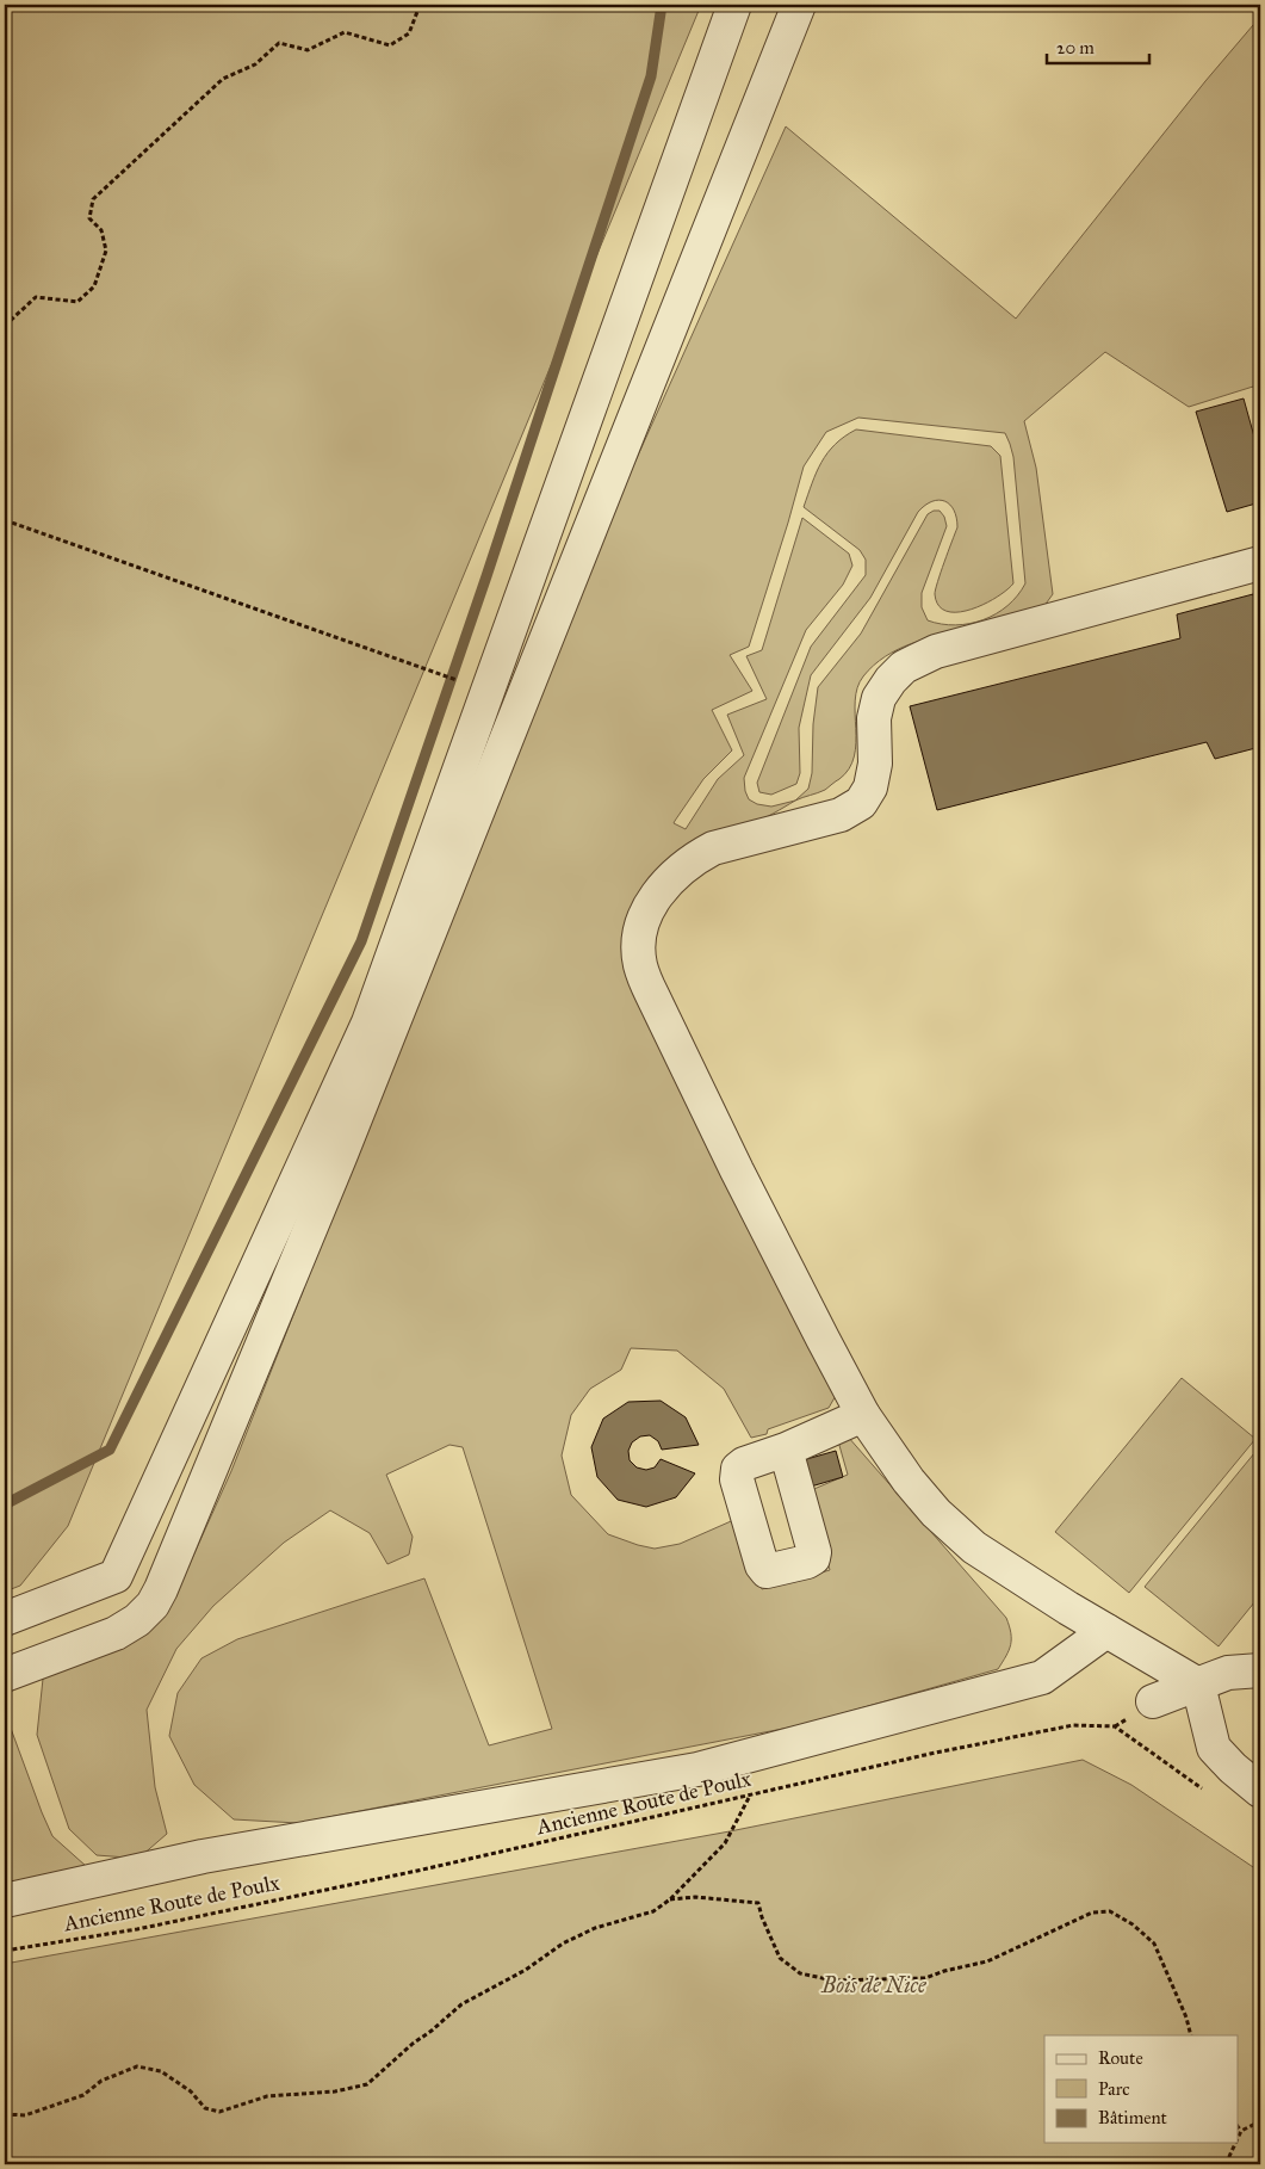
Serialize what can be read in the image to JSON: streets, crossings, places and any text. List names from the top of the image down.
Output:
{
  "streets": {
    "path": ["Ancienne Route de Poulx"]
  },
  "parks": ["Bois de Nice"],
  "legend": ["Route", "Parc", "Bâtiment"],
  "scale_bar": "20 m"
}
